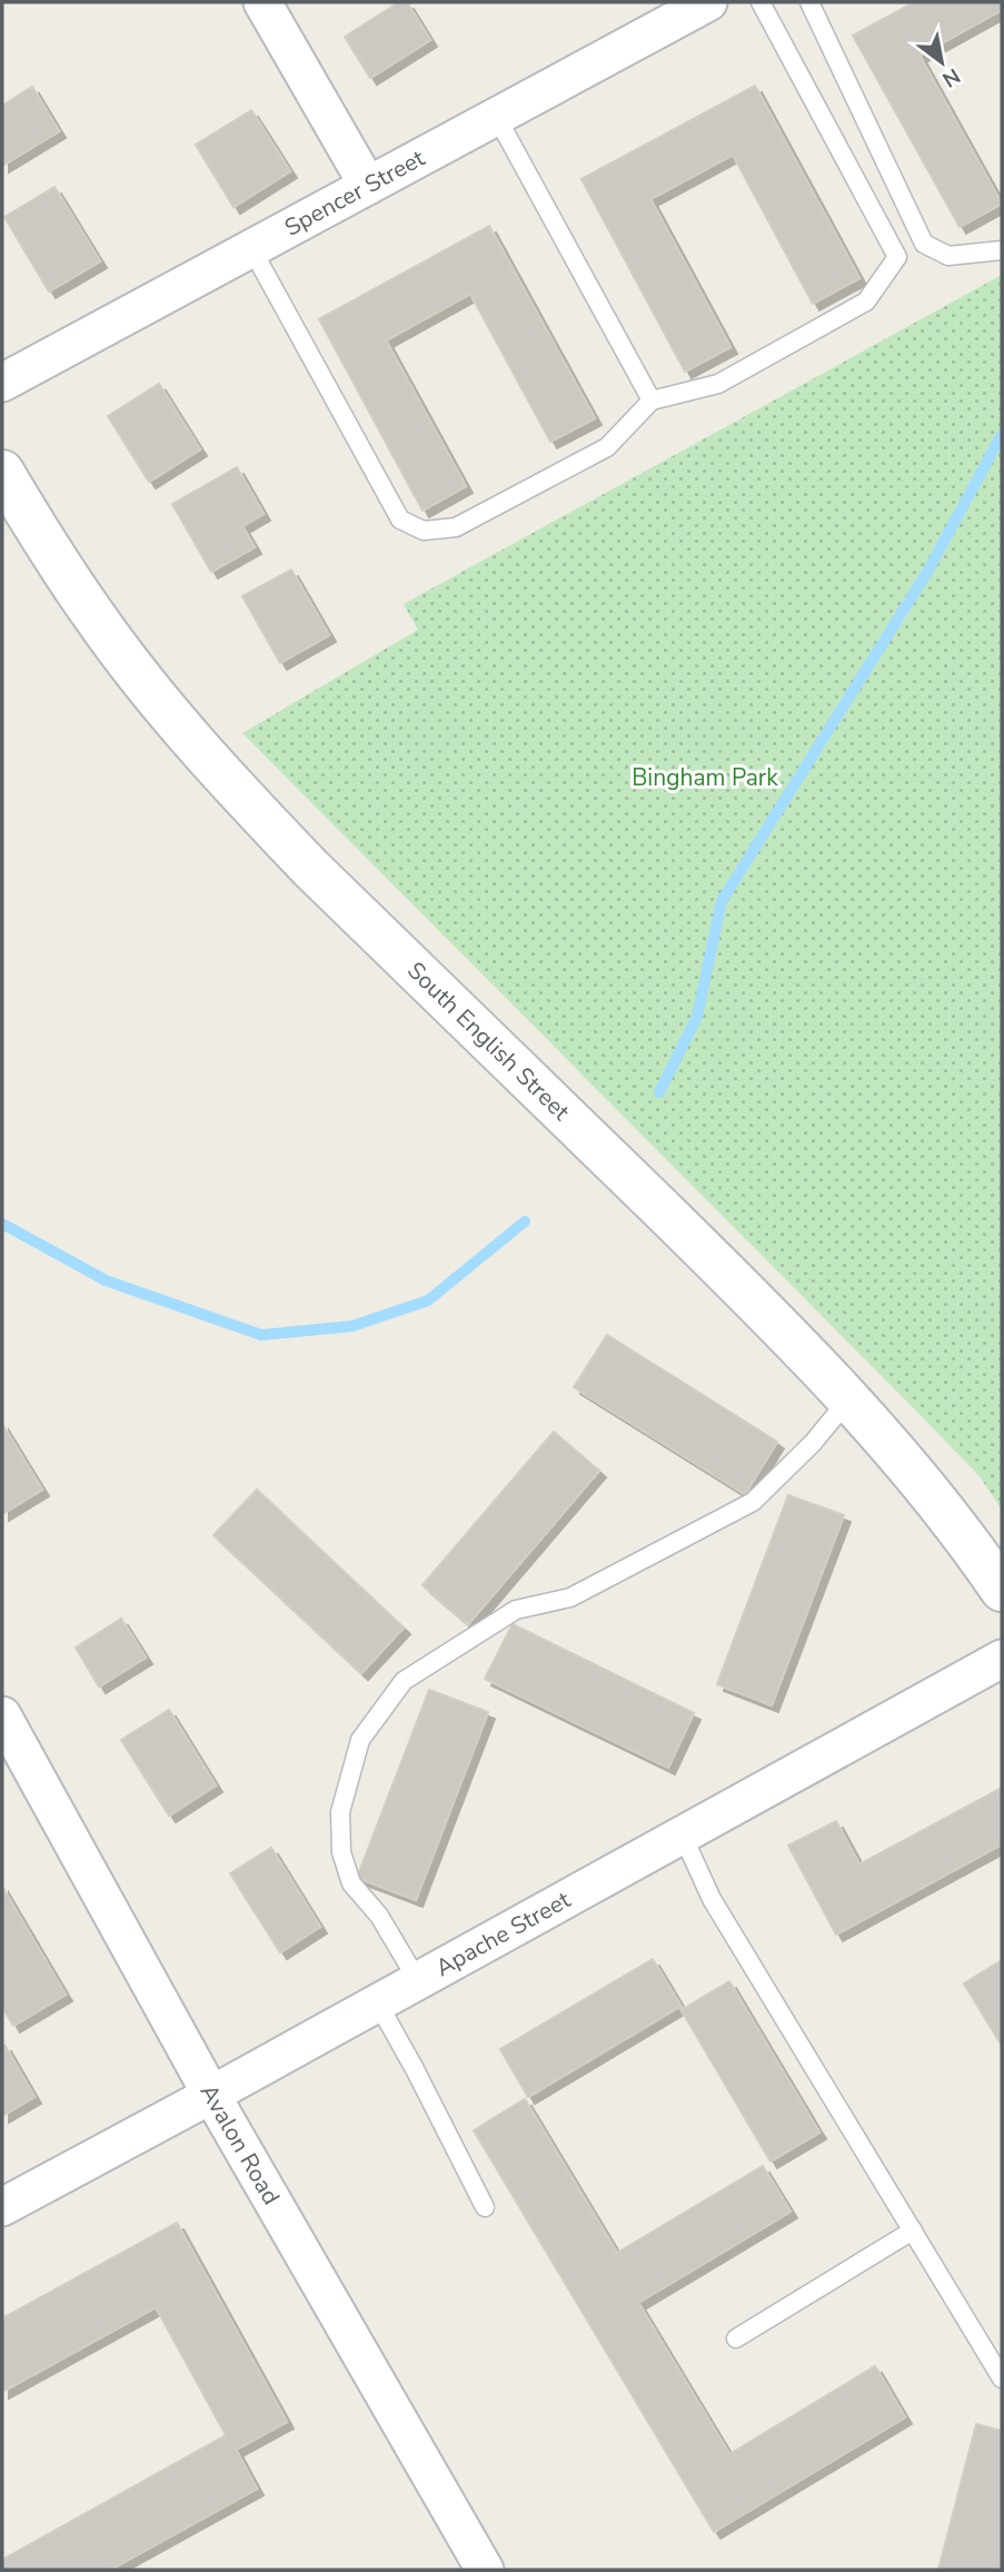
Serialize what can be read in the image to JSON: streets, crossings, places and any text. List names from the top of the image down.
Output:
{
  "streets": {
    "street": [
      "Spencer Street",
      "South English Street",
      "Apache Street",
      "Avalon Road"
    ]
  },
  "crossings": [
    ["Apache Street", "Avalon Road"]
  ],
  "parks": ["Bingham Park"],
  "north": "bottom right"
}
